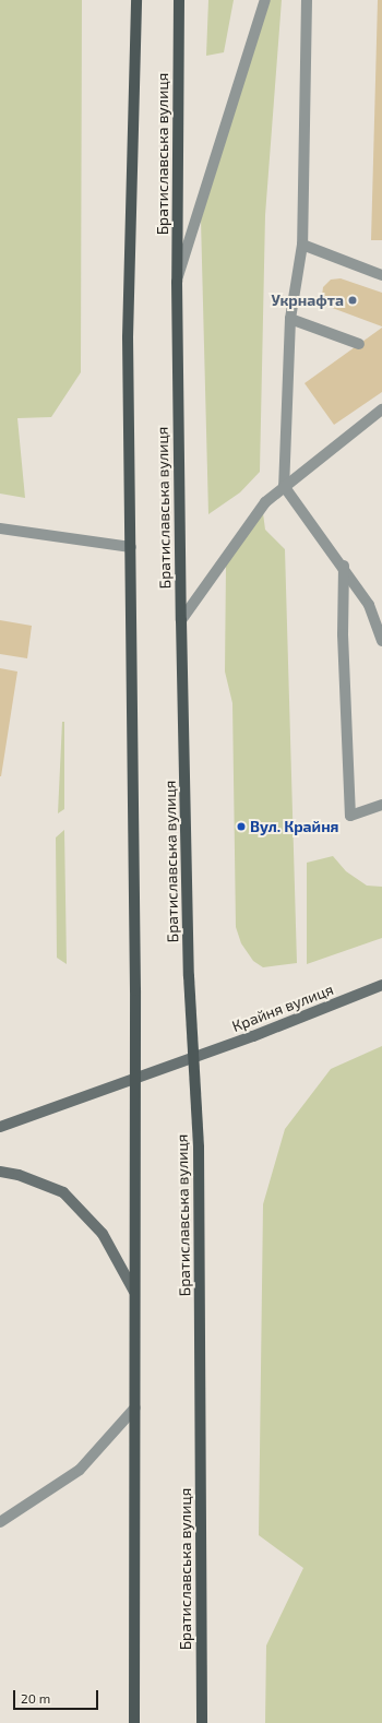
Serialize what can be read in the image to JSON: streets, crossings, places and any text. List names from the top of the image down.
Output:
{
  "streets": {
    "main road": ["Братиславська вулиця"],
    "street": ["Крайня вулиця"]
  },
  "crossings": [
    ["Братиславська вулиця", "Крайня вулиця"]
  ],
  "places": ["Укрнафта", "Вул. Крайня"],
  "scale_bar": "20 m"
}
